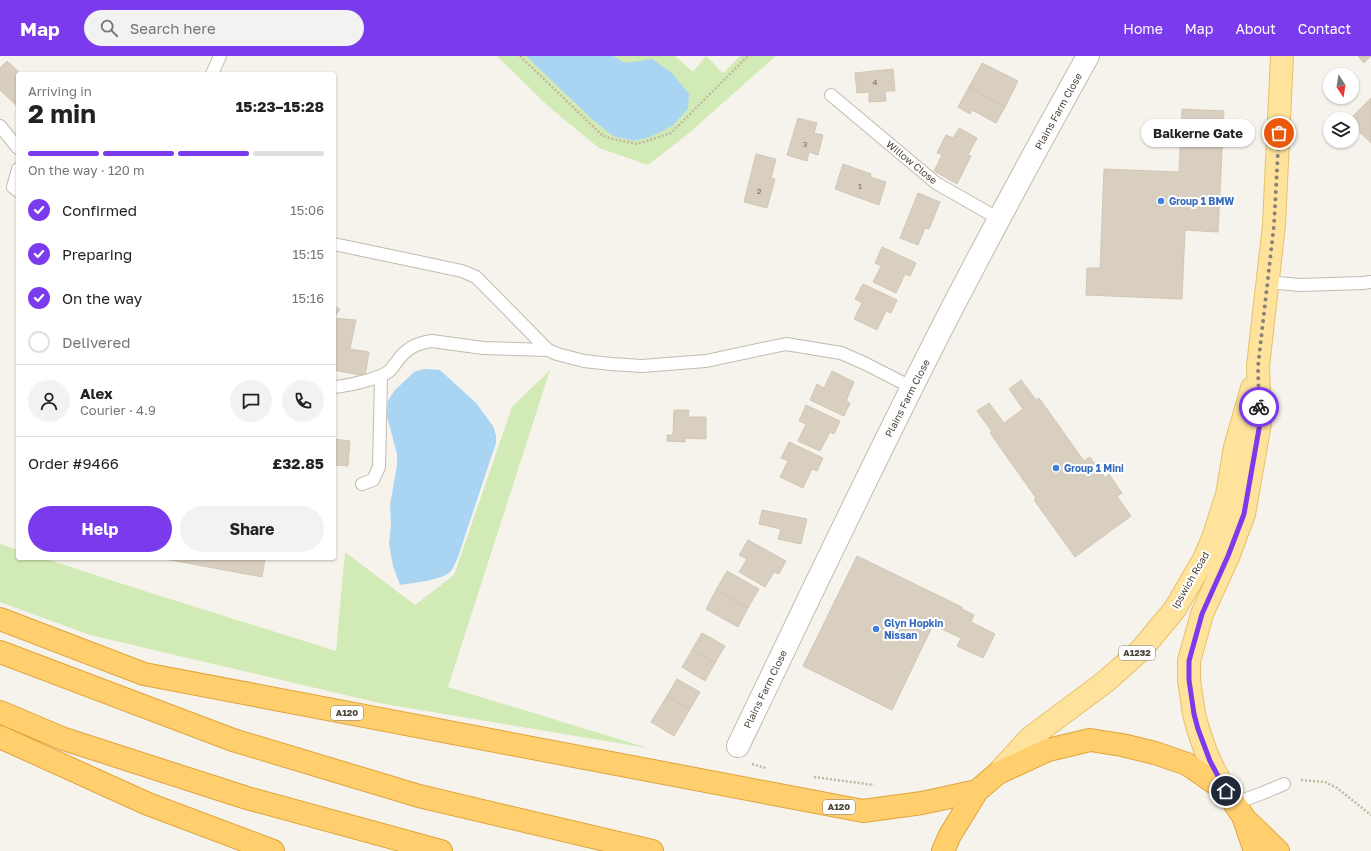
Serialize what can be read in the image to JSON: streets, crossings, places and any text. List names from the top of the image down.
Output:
{
  "streets": {
    "highway": ["A1232", "A120"],
    "main road": ["Ipswich Road"],
    "street": ["Plains Farm Close"],
    "lane": ["Willow Close"]
  },
  "crossings": [
    ["Plains Farm Close", "Willow Close"],
    ["Ipswich Road", "A1232"],
    ["A1232", "A120"]
  ],
  "places": [
    "Balkerne Gate",
    "Group 1 BMW",
    "Group 1 Mini",
    "Glyn Hopkin Nissan"
  ],
  "house_numbers": [
    "4",
    "3",
    "1",
    "2"
  ],
  "north": "bottom",
  "page": {
    "header": "Map",
    "search": "Search here",
    "nav": [
      "Home",
      "Map",
      "About",
      "Contact"
    ],
    "heading": ["2 min", "Arriving in", "15:23–15:28"],
    "panel": [
      "Alex",
      "Courier · 4.9",
      "Order #9466",
      "£32.85"
    ],
    "bubble": "Balkerne Gate",
    "bar": "On the way · 120 m",
    "list": [
      ["Confirmed", "15:06"],
      ["Preparing", "15:15"],
      ["On the way", "15:16"],
      "Delivered"
    ],
    "buttons": ["Help", "Share"]
  }
}
